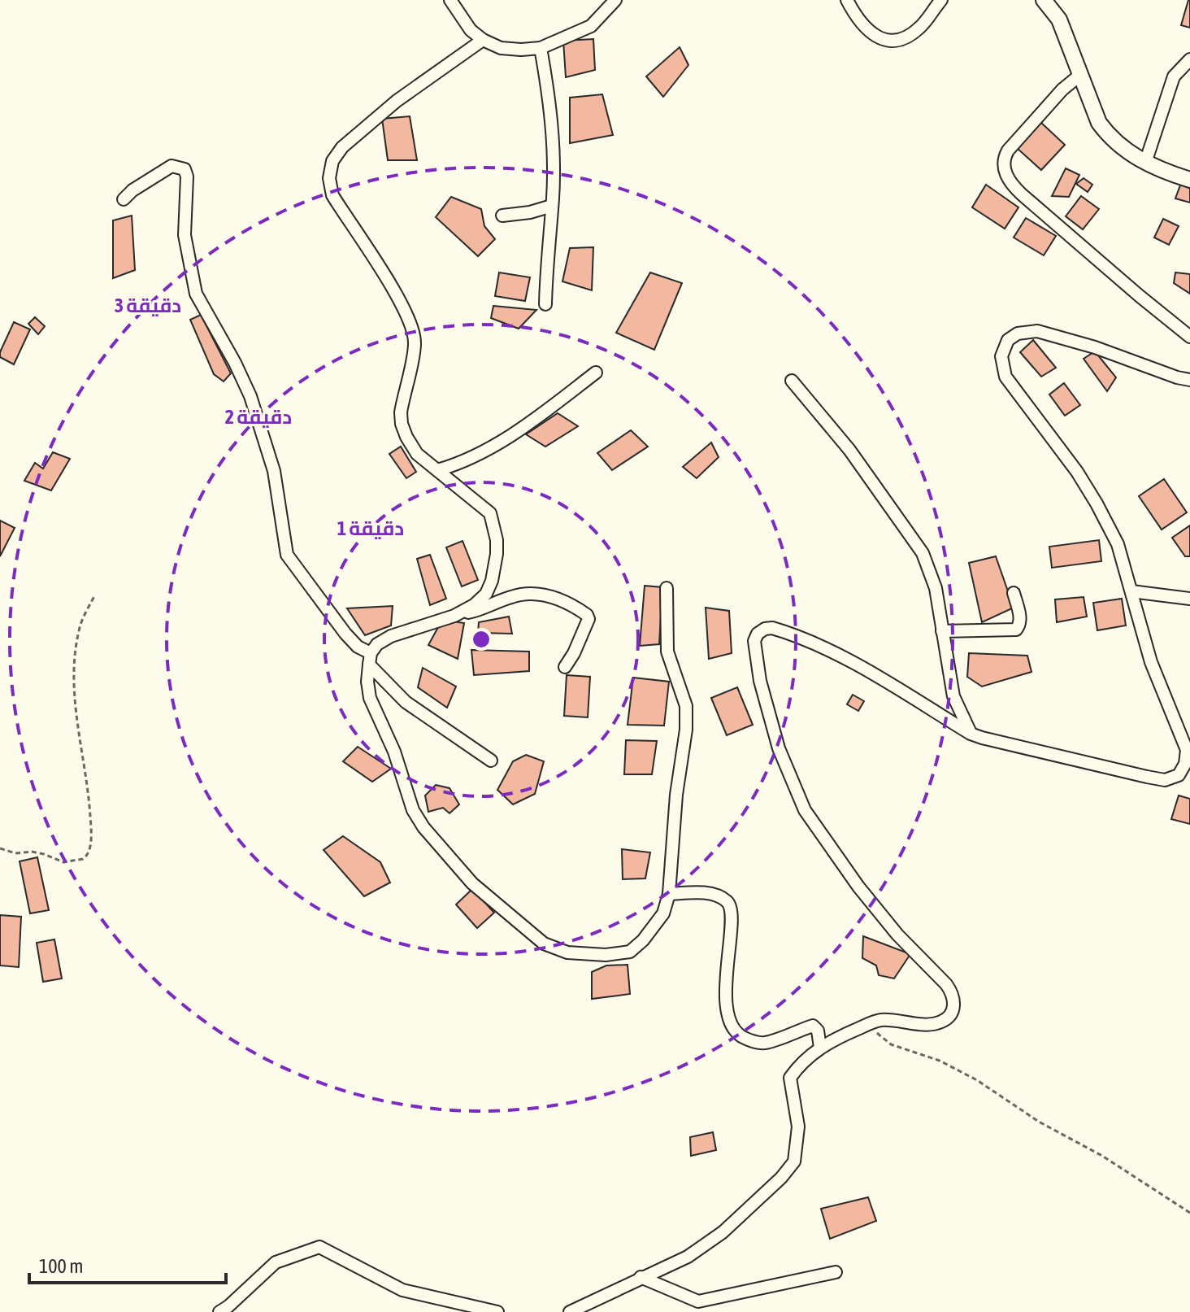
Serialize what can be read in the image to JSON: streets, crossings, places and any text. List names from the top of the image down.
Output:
{
  "scale_bar": "100 m",
  "rings": ["3 دقيقة", "2 دقيقة", "1 دقيقة"]
}
